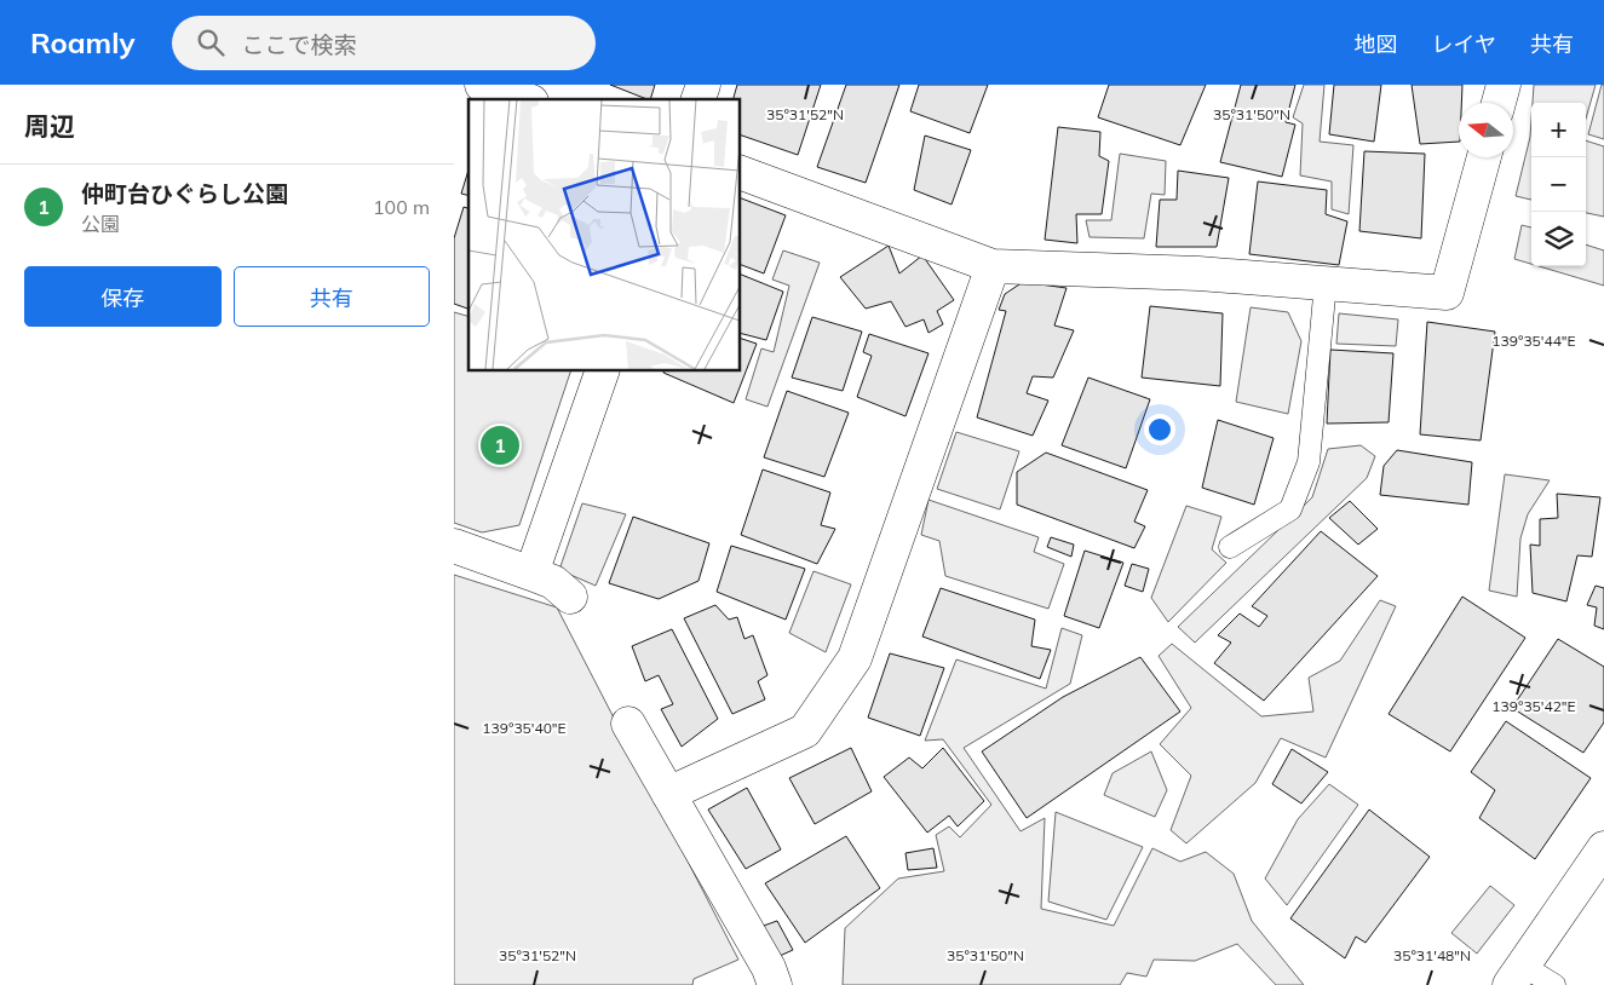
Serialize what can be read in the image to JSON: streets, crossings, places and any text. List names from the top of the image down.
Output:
{
  "north": "left",
  "page": {
    "header": "Roamly",
    "search": "ここで検索",
    "nav": ["地図", "レイヤ", "共有"],
    "heading": "周辺",
    "map_buttons": ["+", "−"],
    "list": [
      {
        "mark": "1",
        "name": "仲町台ひぐらし公園",
        "note": "公園",
        "value": "100 m"
      }
    ],
    "buttons": ["保存", "共有"],
    "pins": "1"
  },
  "coordinates": [
    "35°31'52\"N",
    "35°31'50\"N",
    "139°35'44\"E",
    "139°35'42\"E",
    "139°35'40\"E",
    "35°31'48\"N"
  ]
}
